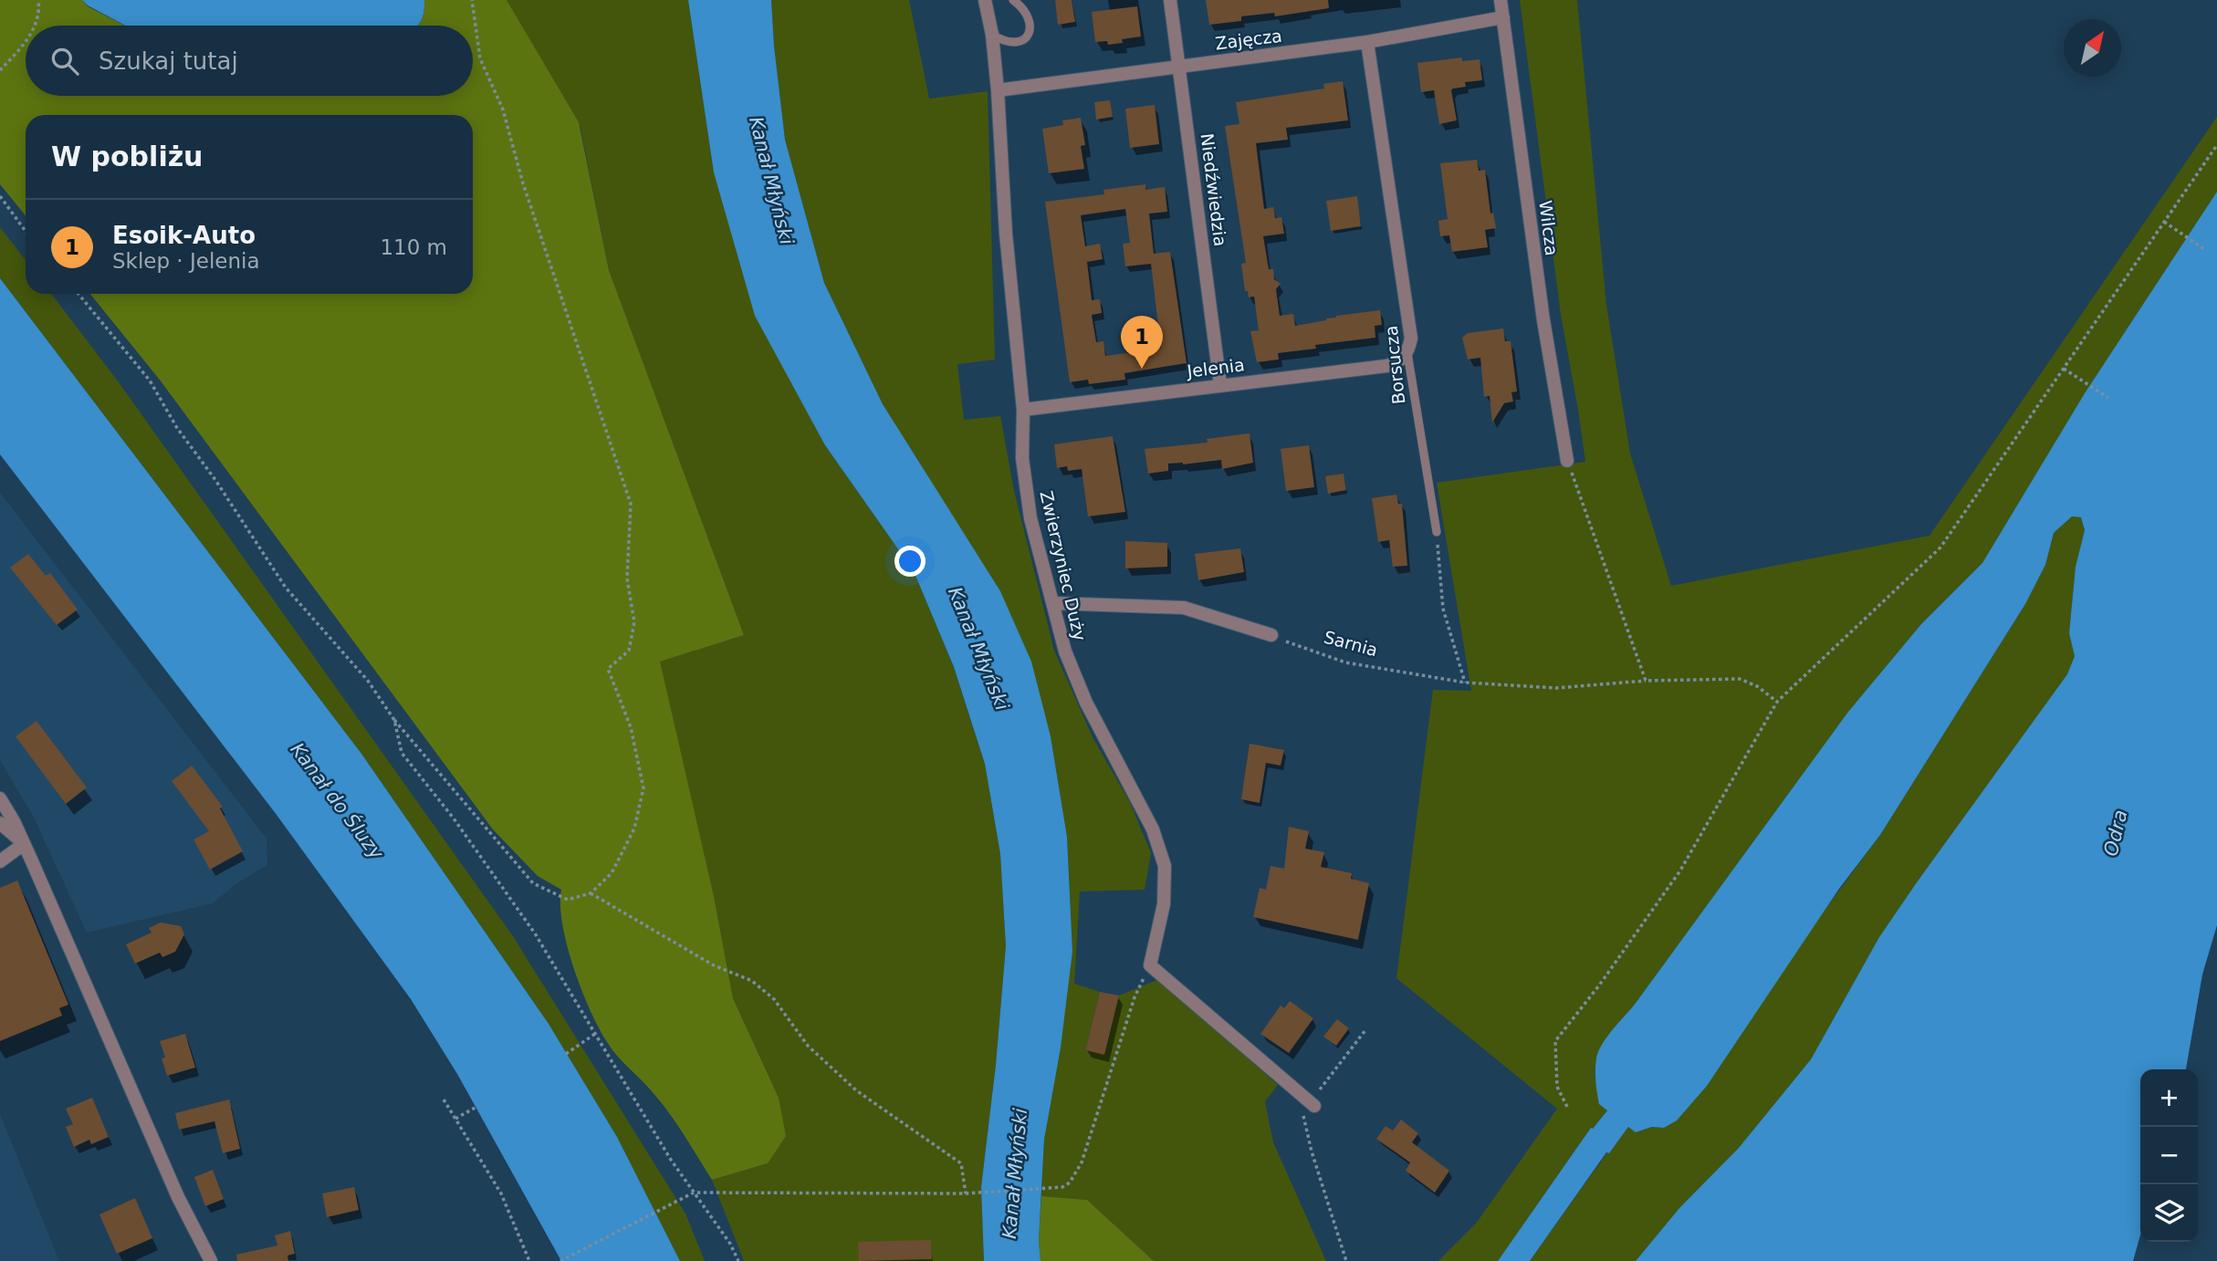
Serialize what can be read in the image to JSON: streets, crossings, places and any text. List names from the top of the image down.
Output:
{
  "streets": {
    "street": [
      "Zajęcza",
      "Niedźwiedzia",
      "Wilcza",
      "Borsucza",
      "Jelenia",
      "Zwierzyniec Duży"
    ],
    "path": ["Sarnia"]
  },
  "crossings": [
    ["Zajęcza", "Niedźwiedzia"],
    ["Zajęcza", "Wilcza"],
    ["Zajęcza", "Borsucza"],
    ["Zajęcza", "Zwierzyniec Duży"],
    ["Niedźwiedzia", "Jelenia"],
    ["Borsucza", "Jelenia"],
    ["Jelenia", "Zwierzyniec Duży"]
  ],
  "water": ["Kanał Młyński", "Kanał do Śluzy", "Odra"],
  "north": "top right",
  "page": {
    "search": "Szukaj tutaj",
    "heading": "W pobliżu",
    "list": [
      {
        "mark": "1",
        "name": "Esoik-Auto",
        "note": "Sklep · Jelenia",
        "value": "110 m"
      }
    ],
    "pins": "1",
    "map_buttons": ["+", "−"]
  }
}
